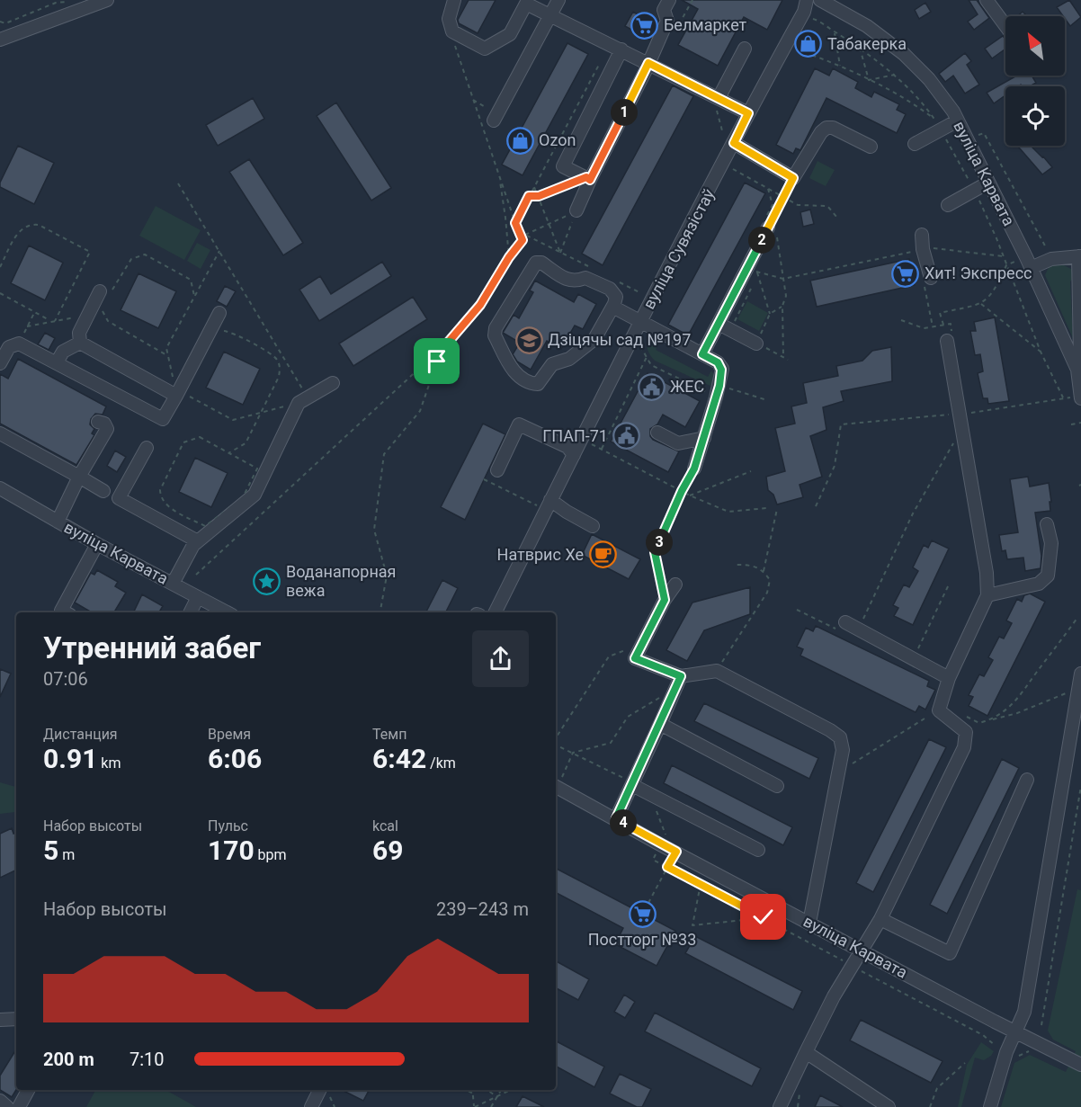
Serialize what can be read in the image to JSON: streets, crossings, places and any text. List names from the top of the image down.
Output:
{
  "streets": {
    "street": ["вуліца Карвата", "вуліца Сувязістаў"]
  },
  "places": {
    "supermarket": ["Белмаркет", "Хит! Экспресс", "Постторг №33"],
    "shop": ["Табакерка", "Ozon"],
    "school or university": ["Дзіцячы сад №197"],
    "public building": ["ЖЕС", "ГПАП-71"],
    "cafe": ["Натврис Хе"],
    "place": ["Воданапорная вежа"]
  },
  "north": "top left",
  "page": {
    "pins": [
      "1",
      "2",
      "3",
      "4"
    ],
    "heading": ["Утренний забег", "07:06"],
    "stats": [
      ["Дистанция", "0.91 km"],
      ["Время", "6:06"],
      ["Темп", "6:42 /km"],
      ["Набор высоты", "5 m"],
      ["Пульс", "170 bpm"],
      ["kcal", "69"]
    ],
    "chart": ["Набор высоты", "239–243 m"],
    "list": [
      {
        "name": "200 m",
        "note": "7:10"
      }
    ]
  }
}
